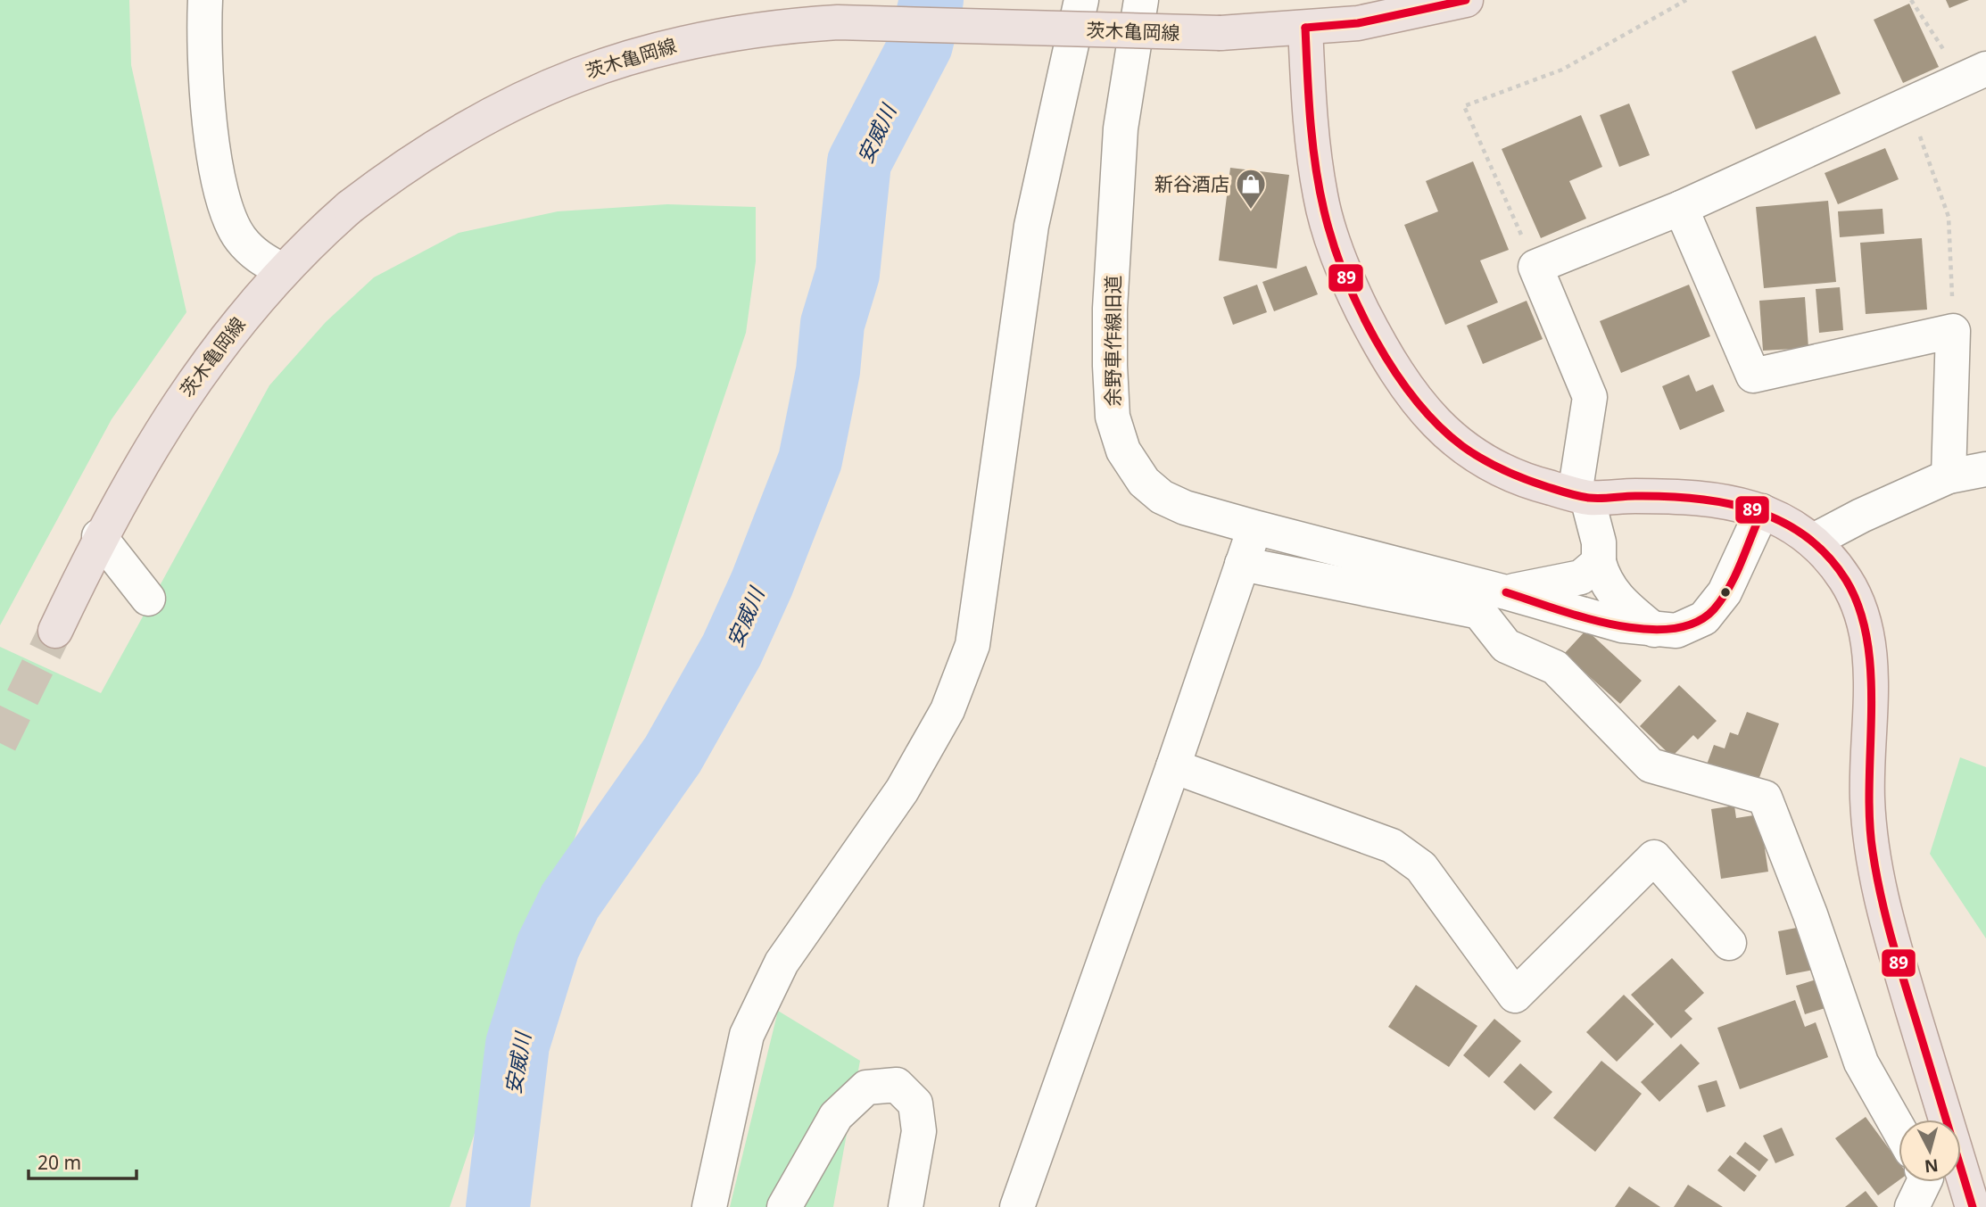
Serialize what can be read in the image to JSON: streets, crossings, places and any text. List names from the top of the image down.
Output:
{
  "streets": {
    "main road": ["茨木亀岡線"],
    "street": ["余野車作線旧道"]
  },
  "water": ["安威川"],
  "places": {
    "shop": ["新谷酒店"]
  },
  "lines": ["transit line 89"],
  "scale_bar": "20 m",
  "north": "bottom"
}
